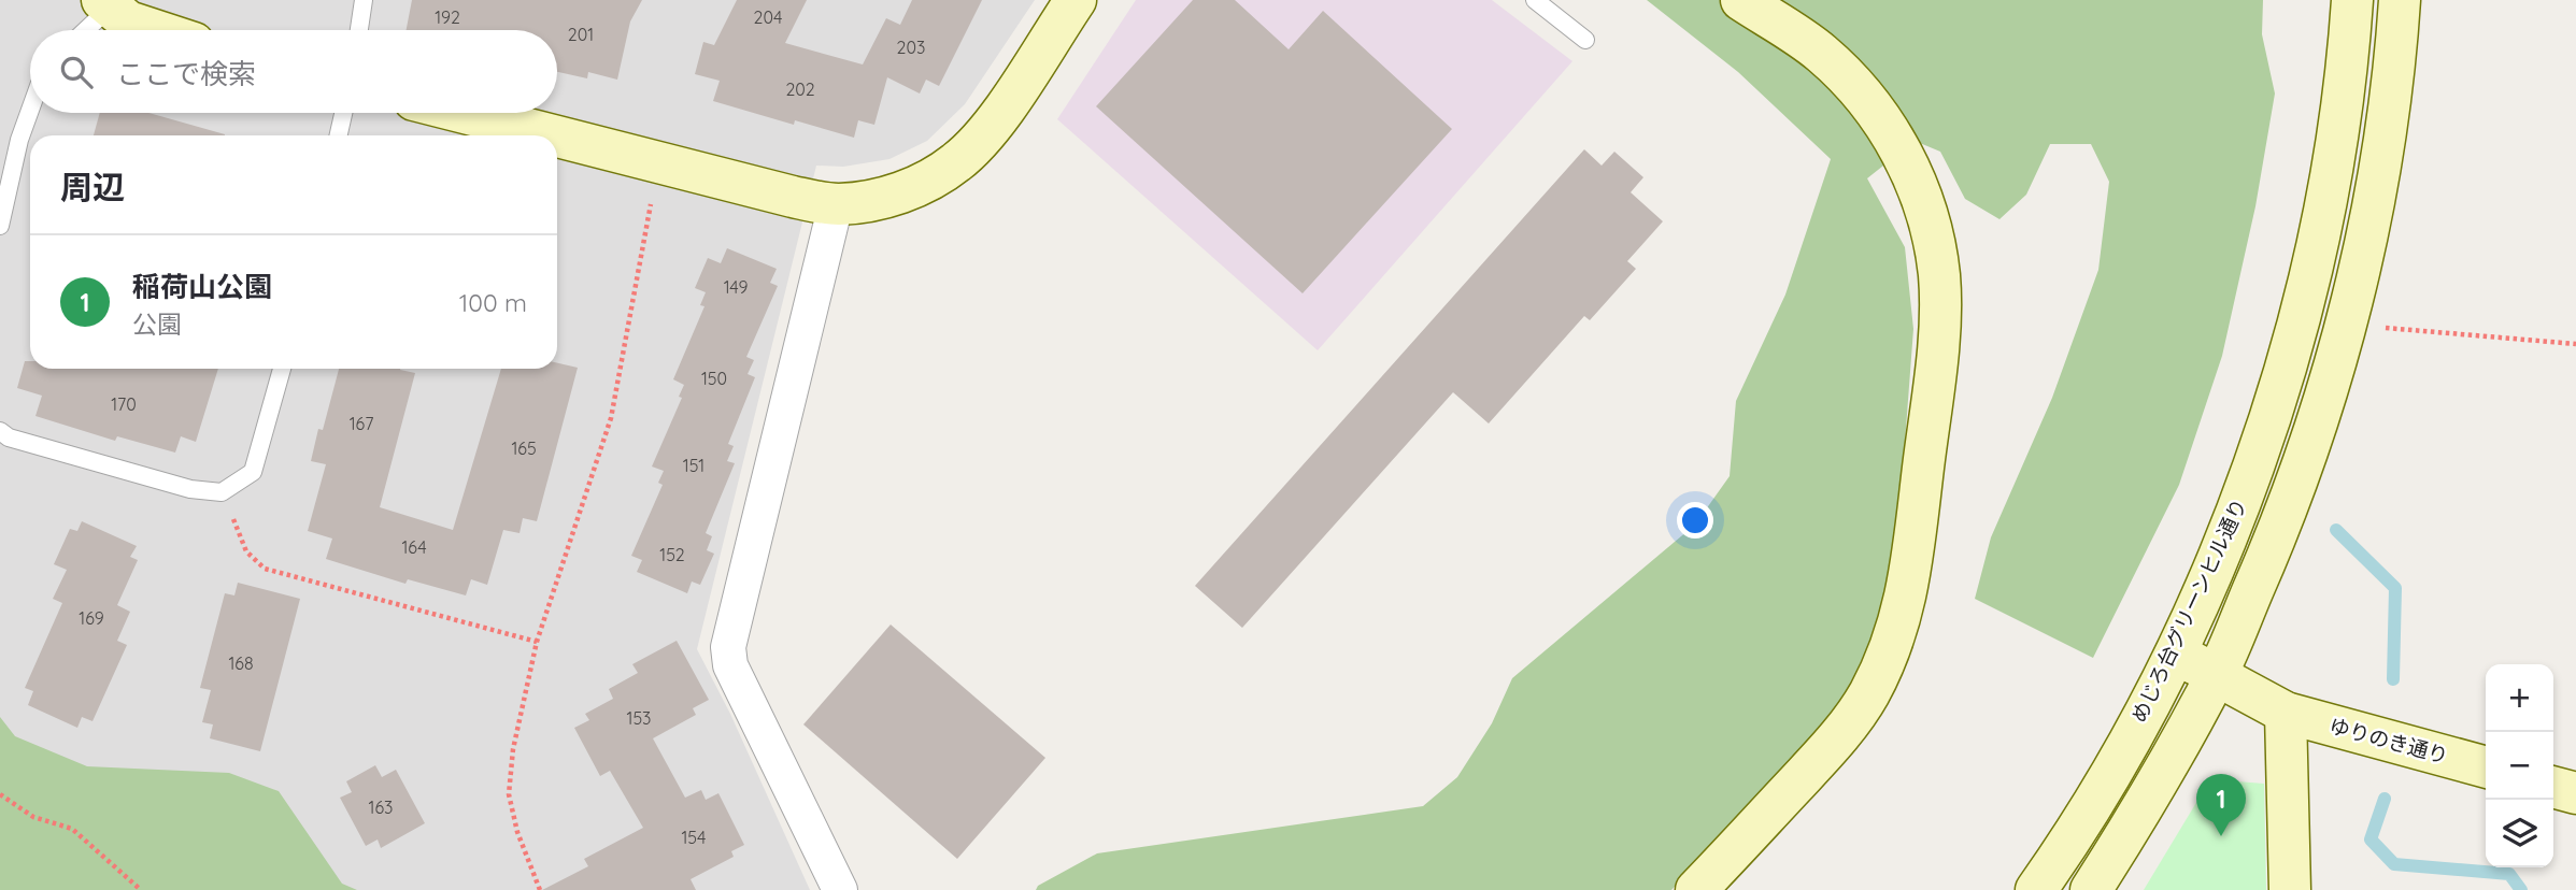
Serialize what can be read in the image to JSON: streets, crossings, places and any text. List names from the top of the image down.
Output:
{
  "streets": {
    "street": ["めじろ台グリーンヒル通り", "ゆりのき通り"]
  },
  "crossings": [
    ["めじろ台グリーンヒル通り", "ゆりのき通り"]
  ],
  "house_numbers": [
    "192",
    "204",
    "201",
    "203",
    "202",
    "149",
    "150",
    "170",
    "167",
    "165",
    "151",
    "164",
    "152",
    "169",
    "168",
    "153",
    "163",
    "154"
  ],
  "page": {
    "search": "ここで検索",
    "heading": "周辺",
    "list": [
      {
        "mark": "1",
        "name": "稲荷山公園",
        "note": "公園",
        "value": "100 m"
      }
    ],
    "map_buttons": ["+", "−"],
    "pins": "1"
  }
}
